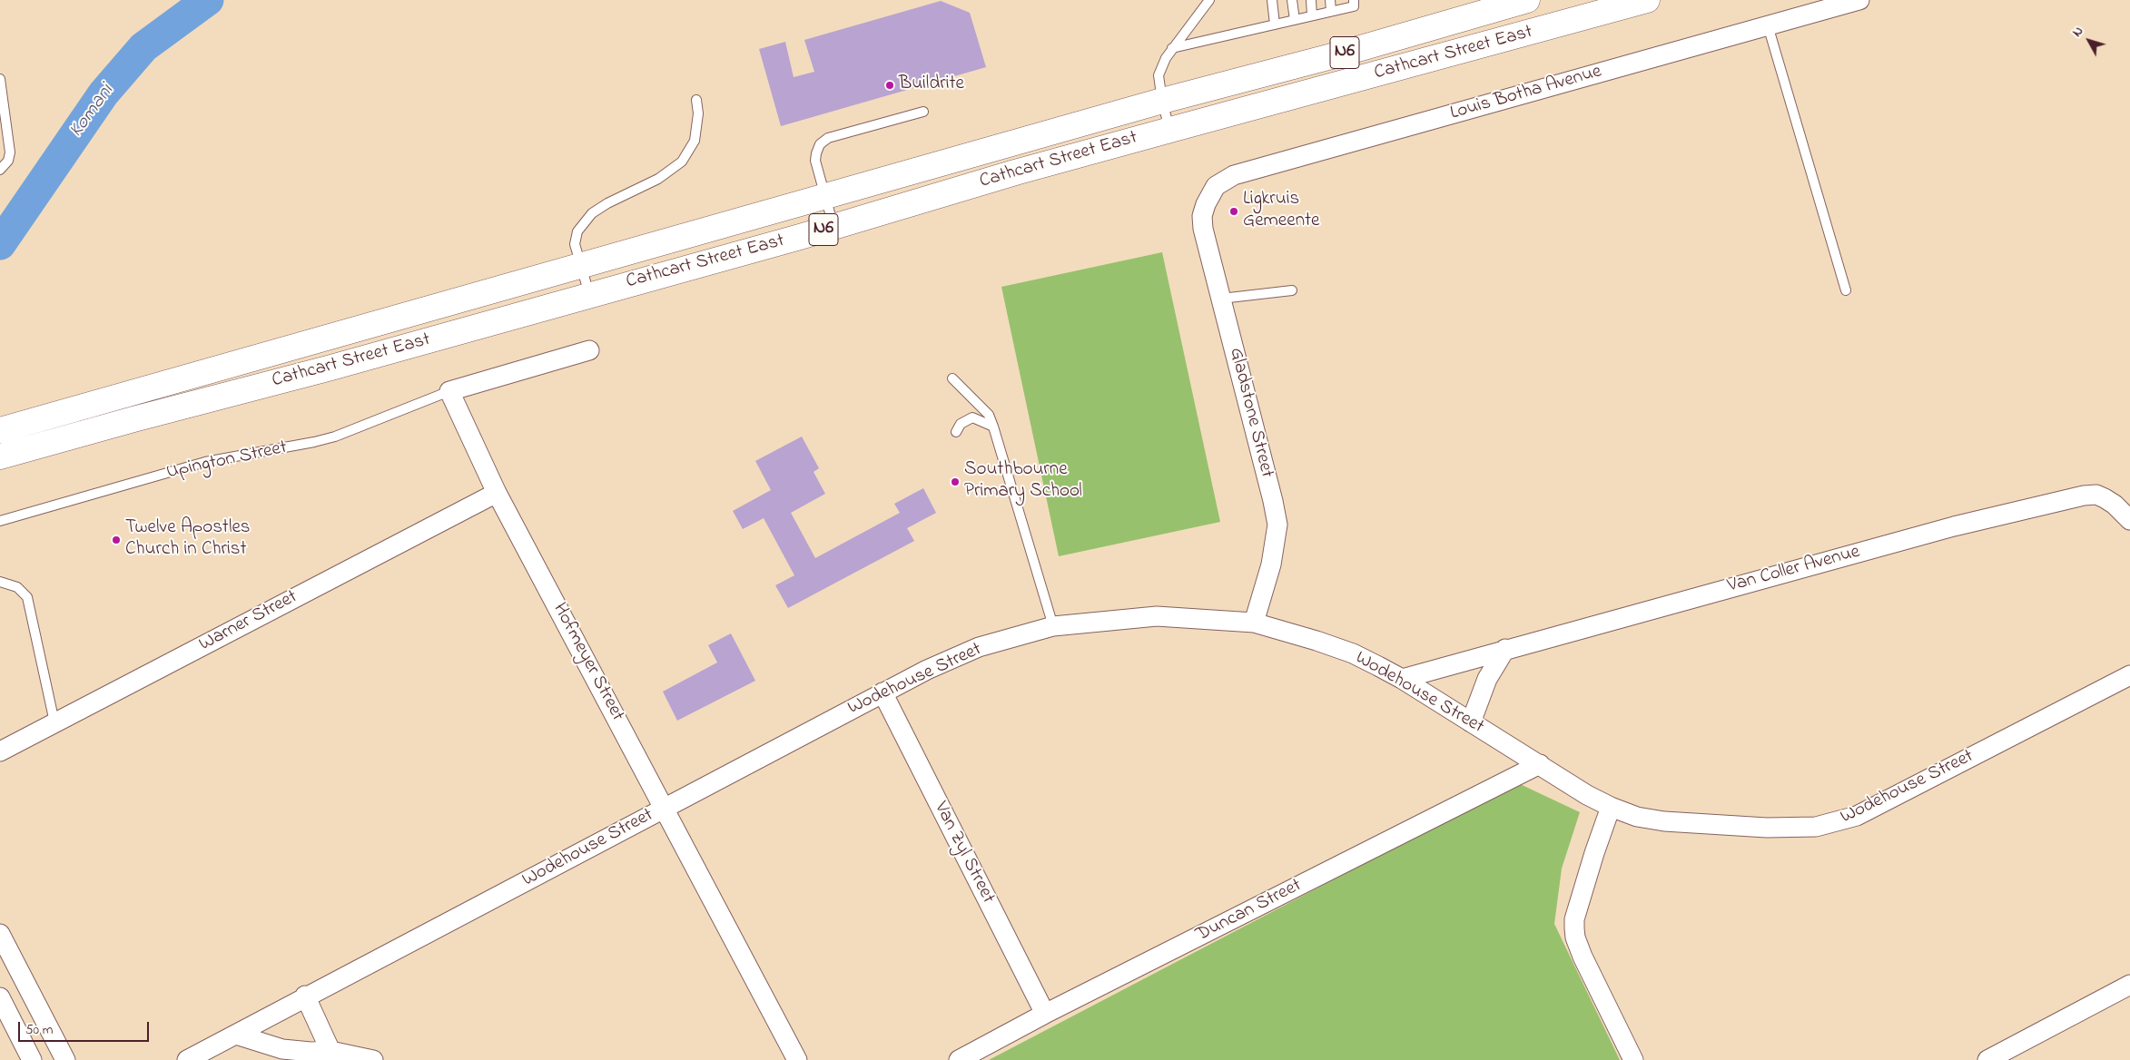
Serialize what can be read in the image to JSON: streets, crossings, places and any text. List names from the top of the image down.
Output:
{
  "streets": {
    "highway": ["N6", "Cathcart Street East"],
    "street": [
      "Louis Botha Avenue",
      "Gladstone Street",
      "Van Coller Avenue",
      "Warner Street",
      "Hofmeyer Street",
      "Wodehouse Street",
      "Van Zyl Street",
      "Duncan Street"
    ],
    "lane": ["Upington Street"]
  },
  "crossings": [
    ["Louis Botha Avenue", "Gladstone Street"],
    ["Gladstone Street", "Wodehouse Street"],
    ["Upington Street", "Hofmeyer Street"],
    ["Van Coller Avenue", "Wodehouse Street"],
    ["Warner Street", "Hofmeyer Street"],
    ["Hofmeyer Street", "Wodehouse Street"],
    ["Wodehouse Street", "Van Zyl Street"],
    ["Wodehouse Street", "Duncan Street"],
    ["Van Zyl Street", "Duncan Street"]
  ],
  "water": ["Komani"],
  "places": [
    "Buildrite",
    "Ligkruis Gemeente",
    "Southbourne Primary School",
    "Twelve Apostles Church in Christ"
  ],
  "scale_bar": "50 m",
  "north": "top left"
}
